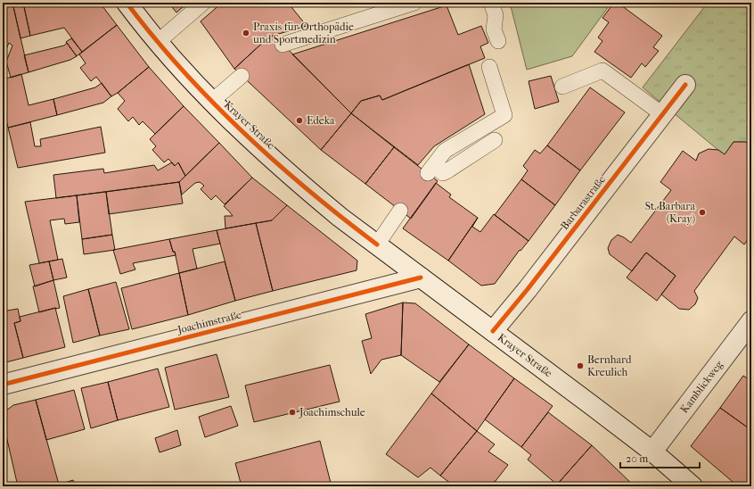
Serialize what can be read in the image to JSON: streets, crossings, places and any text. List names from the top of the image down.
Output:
{
  "streets": {
    "street": [
      "Krayer Straße",
      "Barbarastraße",
      "Joachimstraße",
      "Kamblickweg"
    ]
  },
  "crossings": [
    ["Krayer Straße", "Barbarastraße"],
    ["Krayer Straße", "Joachimstraße"],
    ["Krayer Straße", "Kamblickweg"]
  ],
  "places": [
    "Praxis für Orthopädie und Sportmedizin",
    "Edeka",
    "St. Barbara (Kray)",
    "Bernhard Kreulich",
    "Joachimschule"
  ],
  "scale_bar": "20 m"
}
